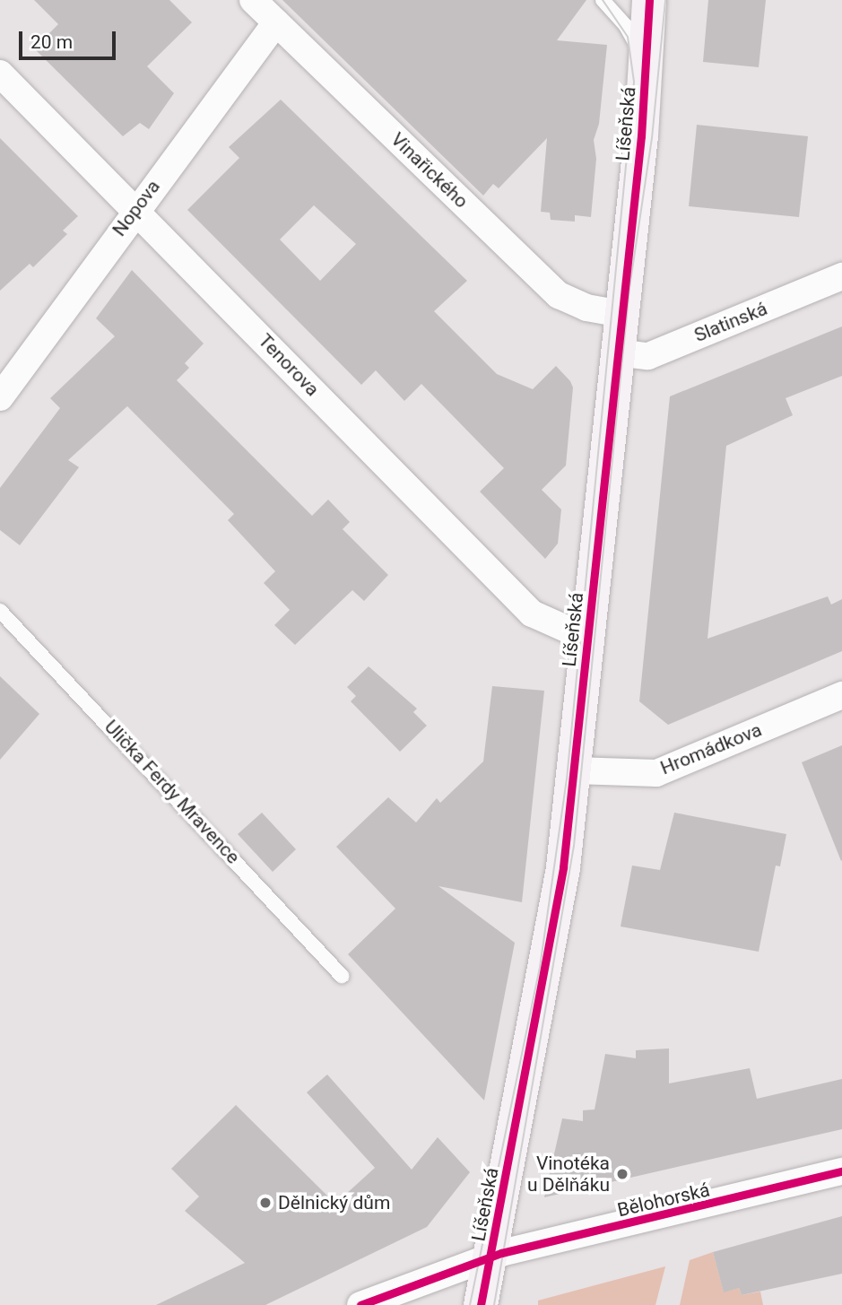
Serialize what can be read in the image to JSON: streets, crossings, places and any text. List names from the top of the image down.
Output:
{
  "streets": {
    "street": [
      "Líšeňská",
      "Vinařického",
      "Nopova",
      "Slatinská",
      "Tenorova",
      "Hromádkova",
      "Bělohorská"
    ],
    "lane": ["Ulička Ferdy Mravence"]
  },
  "crossings": [
    ["Líšeňská", "Vinařického"],
    ["Líšeňská", "Slatinská"],
    ["Líšeňská", "Tenorova"],
    ["Líšeňská", "Hromádkova"],
    ["Líšeňská", "Bělohorská"],
    ["Vinařického", "Nopova"],
    ["Nopova", "Tenorova"]
  ],
  "places": ["Vinotéka u Dělňáku", "Dělnický dům"],
  "scale_bar": "20 m"
}
